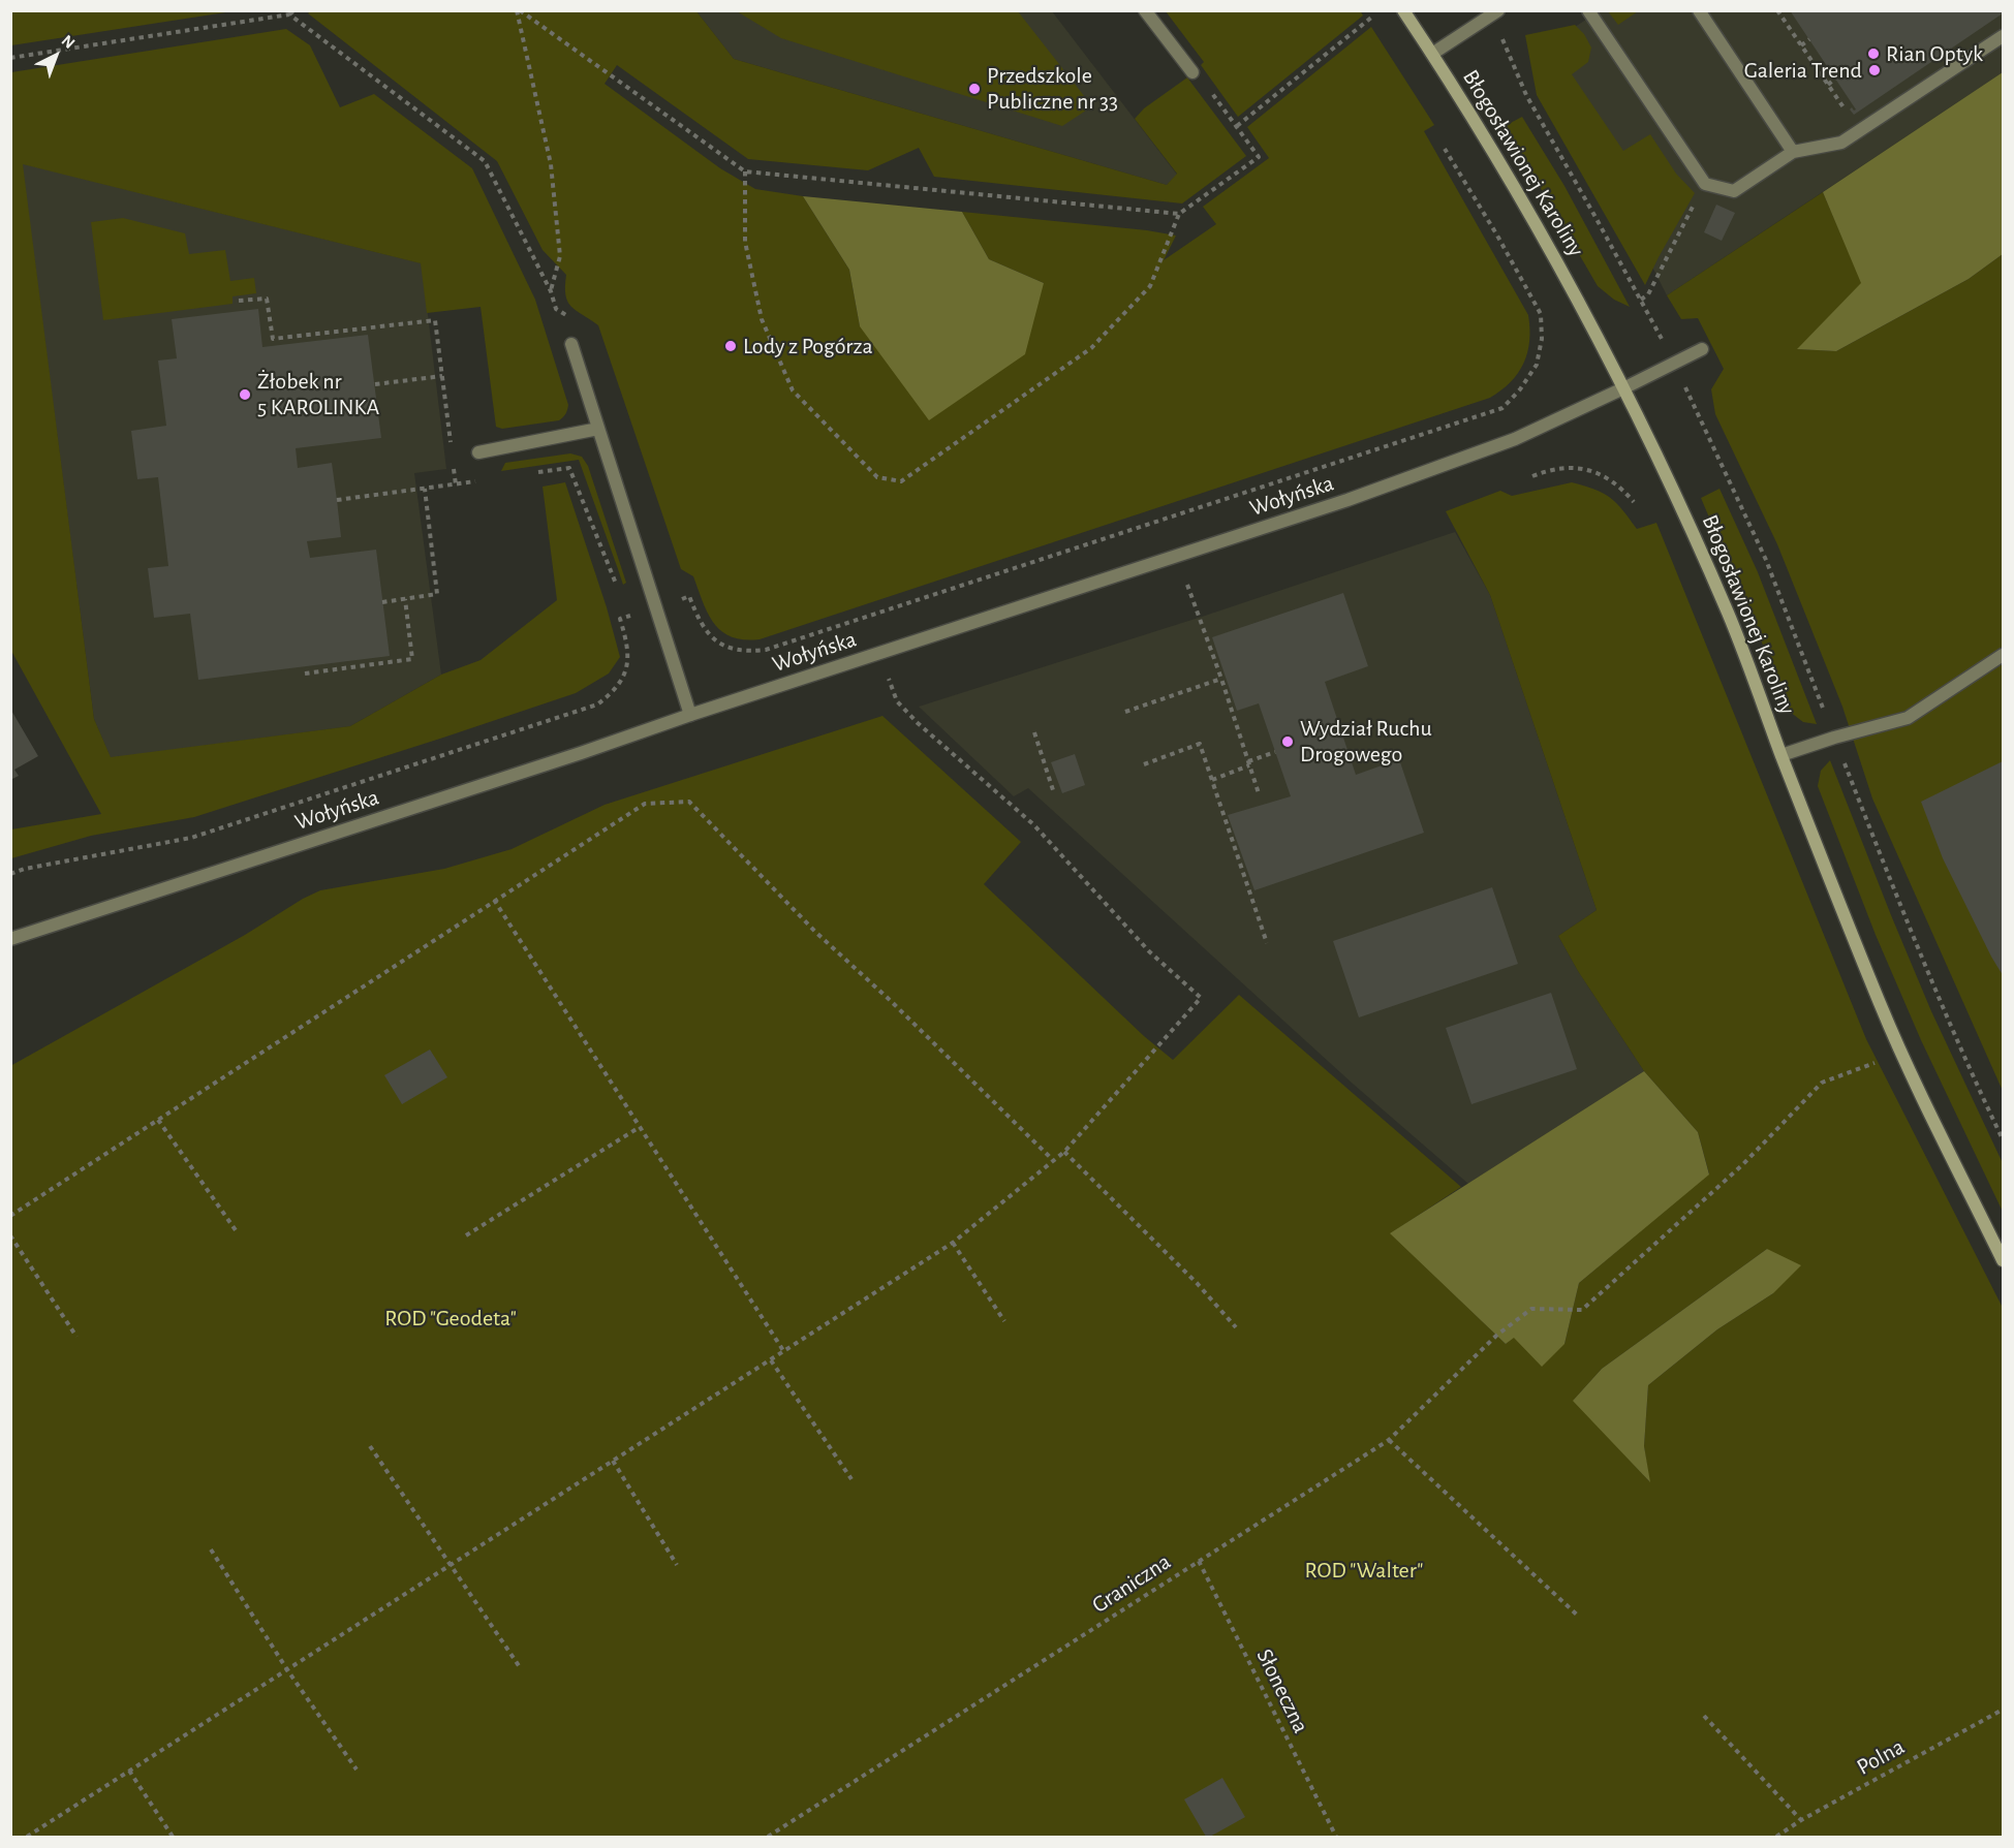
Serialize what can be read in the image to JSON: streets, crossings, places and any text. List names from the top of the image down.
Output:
{
  "streets": {
    "street": ["Błogosławionej Karoliny", "Wołyńska"],
    "path": ["Graniczna", "Słoneczna", "Polna"]
  },
  "crossings": [
    ["Błogosławionej Karoliny", "Wołyńska"],
    ["Błogosławionej Karoliny", "Graniczna"],
    ["Graniczna", "Słoneczna"]
  ],
  "parks": ["ROD \"Geodeta\"", "ROD \"Walter\""],
  "places": [
    "Rian Optyk",
    "Galeria Trend",
    "Przedszkole Publiczne nr 33",
    "Lody z Pogórza",
    "Żłobek nr 5 KAROLINKA",
    "Wydział Ruchu Drogowego"
  ],
  "north": "top right"
}
